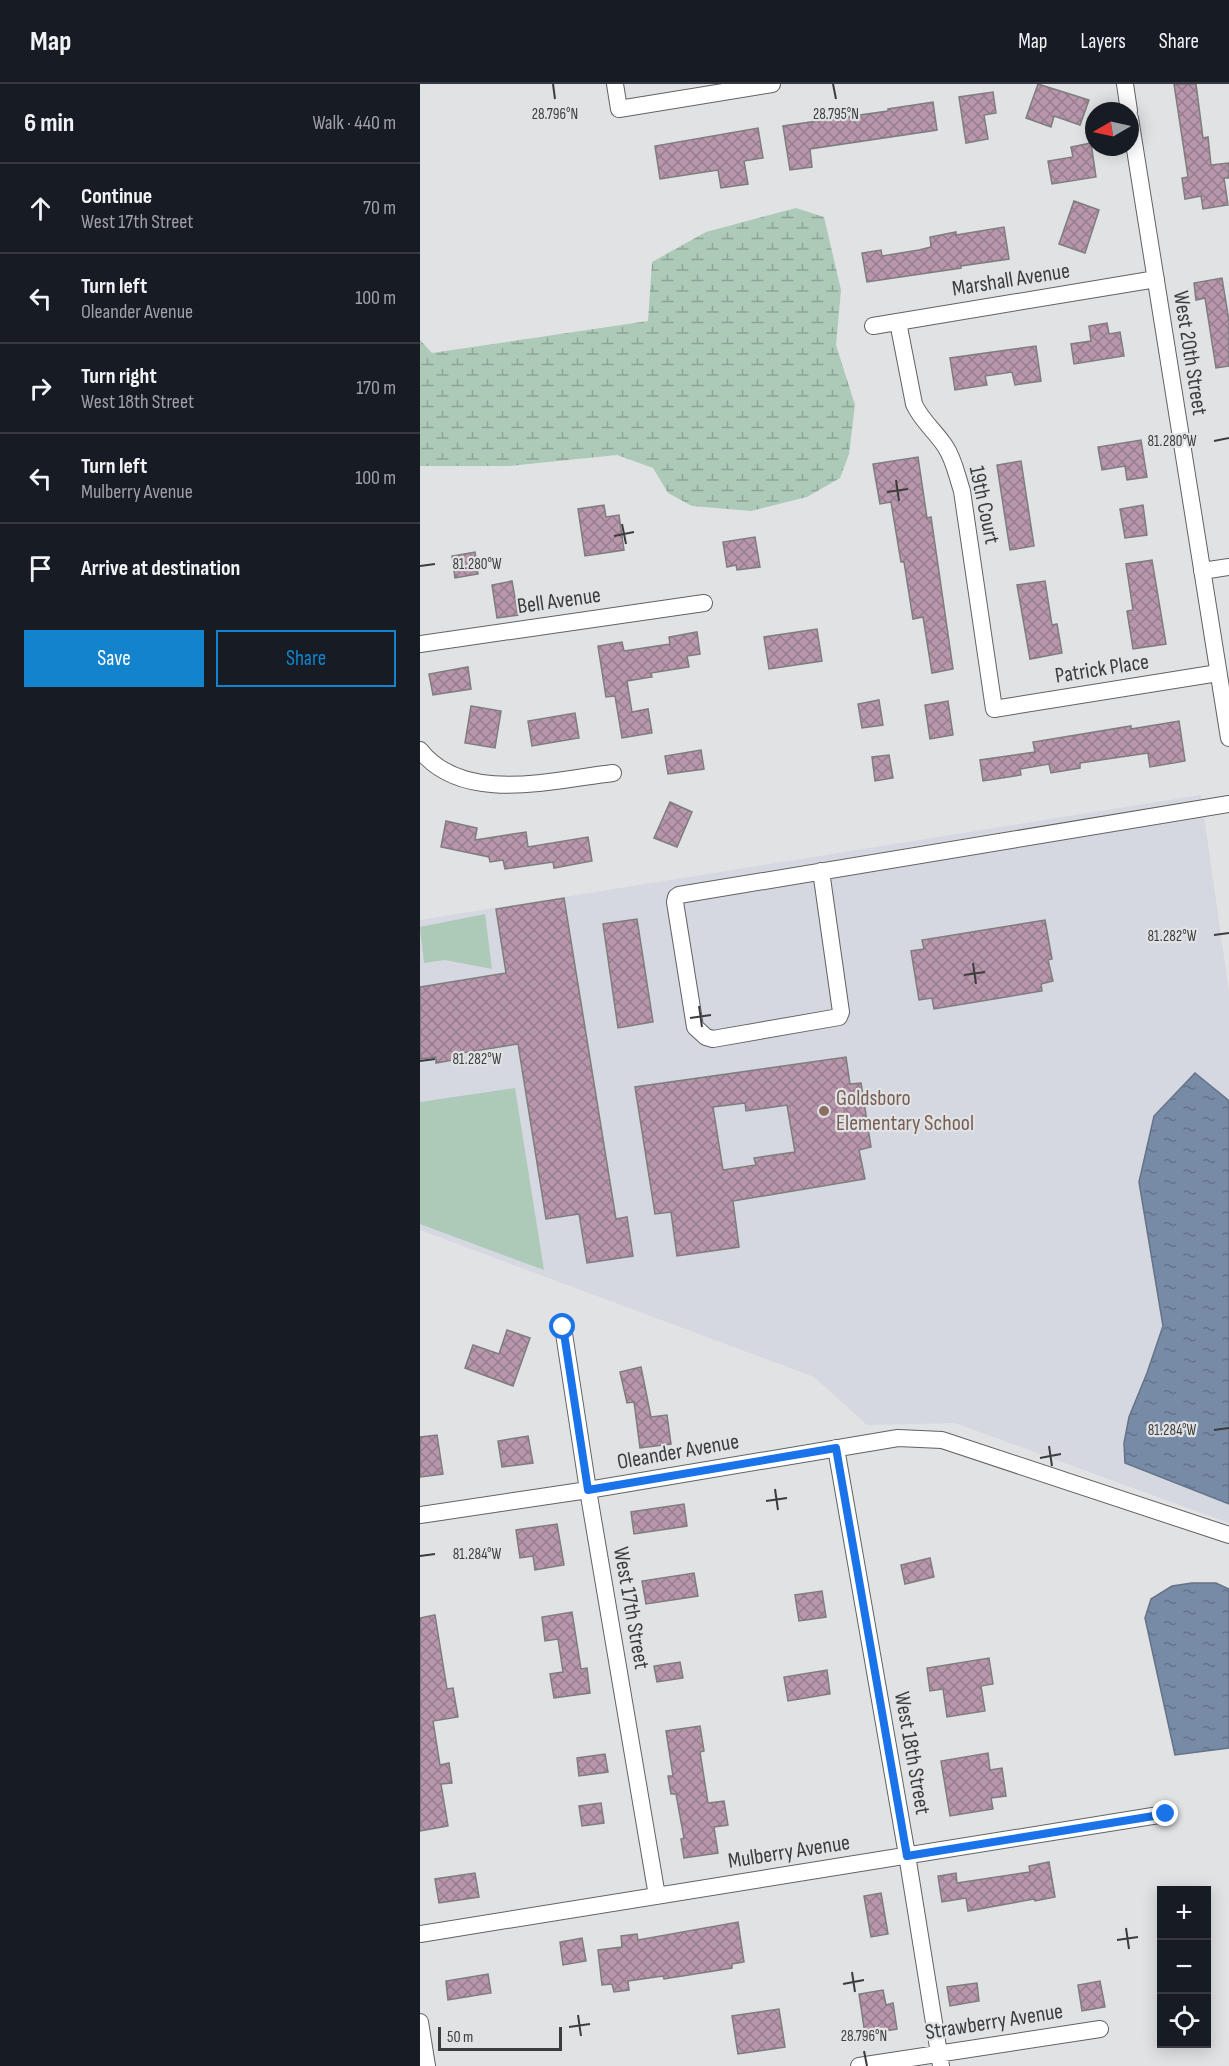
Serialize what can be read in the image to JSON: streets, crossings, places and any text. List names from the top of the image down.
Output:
{
  "streets": {
    "street": [
      "Marshall Avenue",
      "West 20th Street",
      "19th Court",
      "Bell Avenue",
      "Patrick Place",
      "Oleander Avenue",
      "West 17th Street",
      "West 18th Street",
      "Mulberry Avenue",
      "Strawberry Avenue"
    ]
  },
  "crossings": [
    ["Marshall Avenue", "West 20th Street"],
    ["Marshall Avenue", "19th Court"],
    ["West 20th Street", "Patrick Place"],
    ["19th Court", "Patrick Place"],
    ["Oleander Avenue", "West 17th Street"],
    ["Oleander Avenue", "West 18th Street"],
    ["West 17th Street", "Mulberry Avenue"],
    ["West 18th Street", "Mulberry Avenue"],
    ["West 18th Street", "Strawberry Avenue"]
  ],
  "places": ["Goldsboro Elementary School"],
  "scale_bar": "50 m",
  "north": "left",
  "page": {
    "header": "Map",
    "nav": ["Map", "Layers", "Share"],
    "heading": ["6 min", "Walk · 440 m"],
    "list": [
      ["Continue", "West 17th Street", "70 m"],
      ["Turn left", "Oleander Avenue", "100 m"],
      ["Turn right", "West 18th Street", "170 m"],
      ["Turn left", "Mulberry Avenue", "100 m"],
      "Arrive at destination"
    ],
    "buttons": ["Save", "Share"],
    "map_buttons": ["+", "−"],
    "scale": "50 m"
  },
  "coordinates": [
    "28.796°N",
    "28.795°N",
    "81.280°W",
    "81.282°W",
    "81.284°W"
  ]
}
